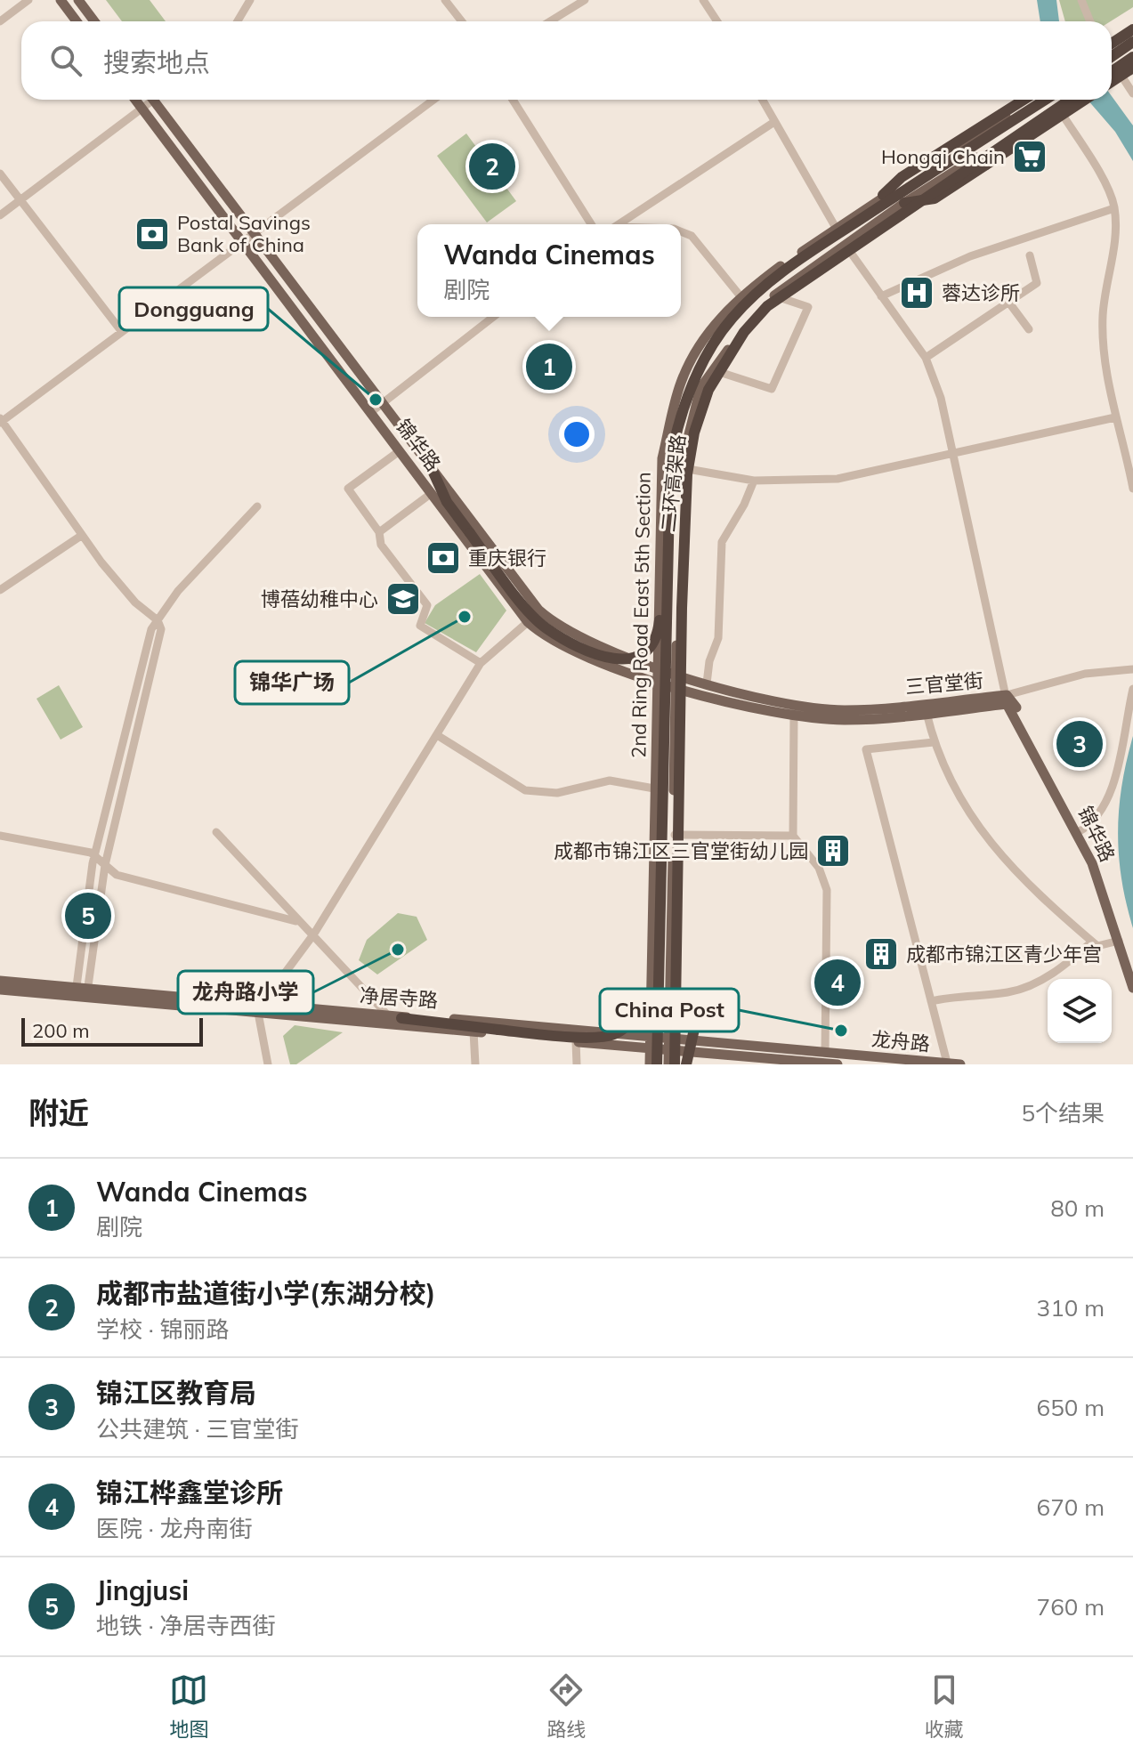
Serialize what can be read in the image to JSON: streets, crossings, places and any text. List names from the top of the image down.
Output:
{
  "streets": {
    "highway": ["二环高架路"],
    "main road": [
      "锦华路",
      "2nd Ring Road East 5th Section",
      "三官堂街",
      "净居寺路",
      "龙舟路"
    ]
  },
  "crossings": [
    ["锦华路", "2nd Ring Road East 5th Section"],
    ["锦华路", "三官堂街"],
    ["2nd Ring Road East 5th Section", "三官堂街"],
    ["2nd Ring Road East 5th Section", "净居寺路"],
    ["2nd Ring Road East 5th Section", "龙舟路"],
    ["净居寺路", "龙舟路"]
  ],
  "places": {
    "supermarket": ["Hongqi Chain"],
    "bank": ["Postal Savings Bank of China", "重庆银行"],
    "hospital": ["蓉达诊所"],
    "other": [
      "Dongguang",
      "锦华广场",
      "龙舟路小学",
      "China Post"
    ],
    "school or university": ["博蓓幼稚中心"],
    "building": ["成都市锦江区三官堂街幼儿园", "成都市锦江区青少年宫"]
  },
  "scale_bar": "200 m",
  "page": {
    "search": "搜索地点",
    "pins": [
      "2",
      "1",
      "3",
      "5",
      "4"
    ],
    "popup": ["Wanda Cinemas", "剧院"],
    "scale": "200 m",
    "heading": ["附近", "5个结果"],
    "list": [
      {
        "mark": "1",
        "name": "Wanda Cinemas",
        "note": "剧院",
        "value": "80 m"
      },
      {
        "mark": "2",
        "name": "成都市盐道街小学(东湖分校)",
        "note": "学校 · 锦丽路",
        "value": "310 m"
      },
      {
        "mark": "3",
        "name": "锦江区教育局",
        "note": "公共建筑 · 三官堂街",
        "value": "650 m"
      },
      {
        "mark": "4",
        "name": "锦江桦鑫堂诊所",
        "note": "医院 · 龙舟南街",
        "value": "670 m"
      },
      {
        "mark": "5",
        "name": "Jingjusi",
        "note": "地铁 · 净居寺西街",
        "value": "760 m"
      }
    ],
    "nav": ["地图", "路线", "收藏"]
  }
}
